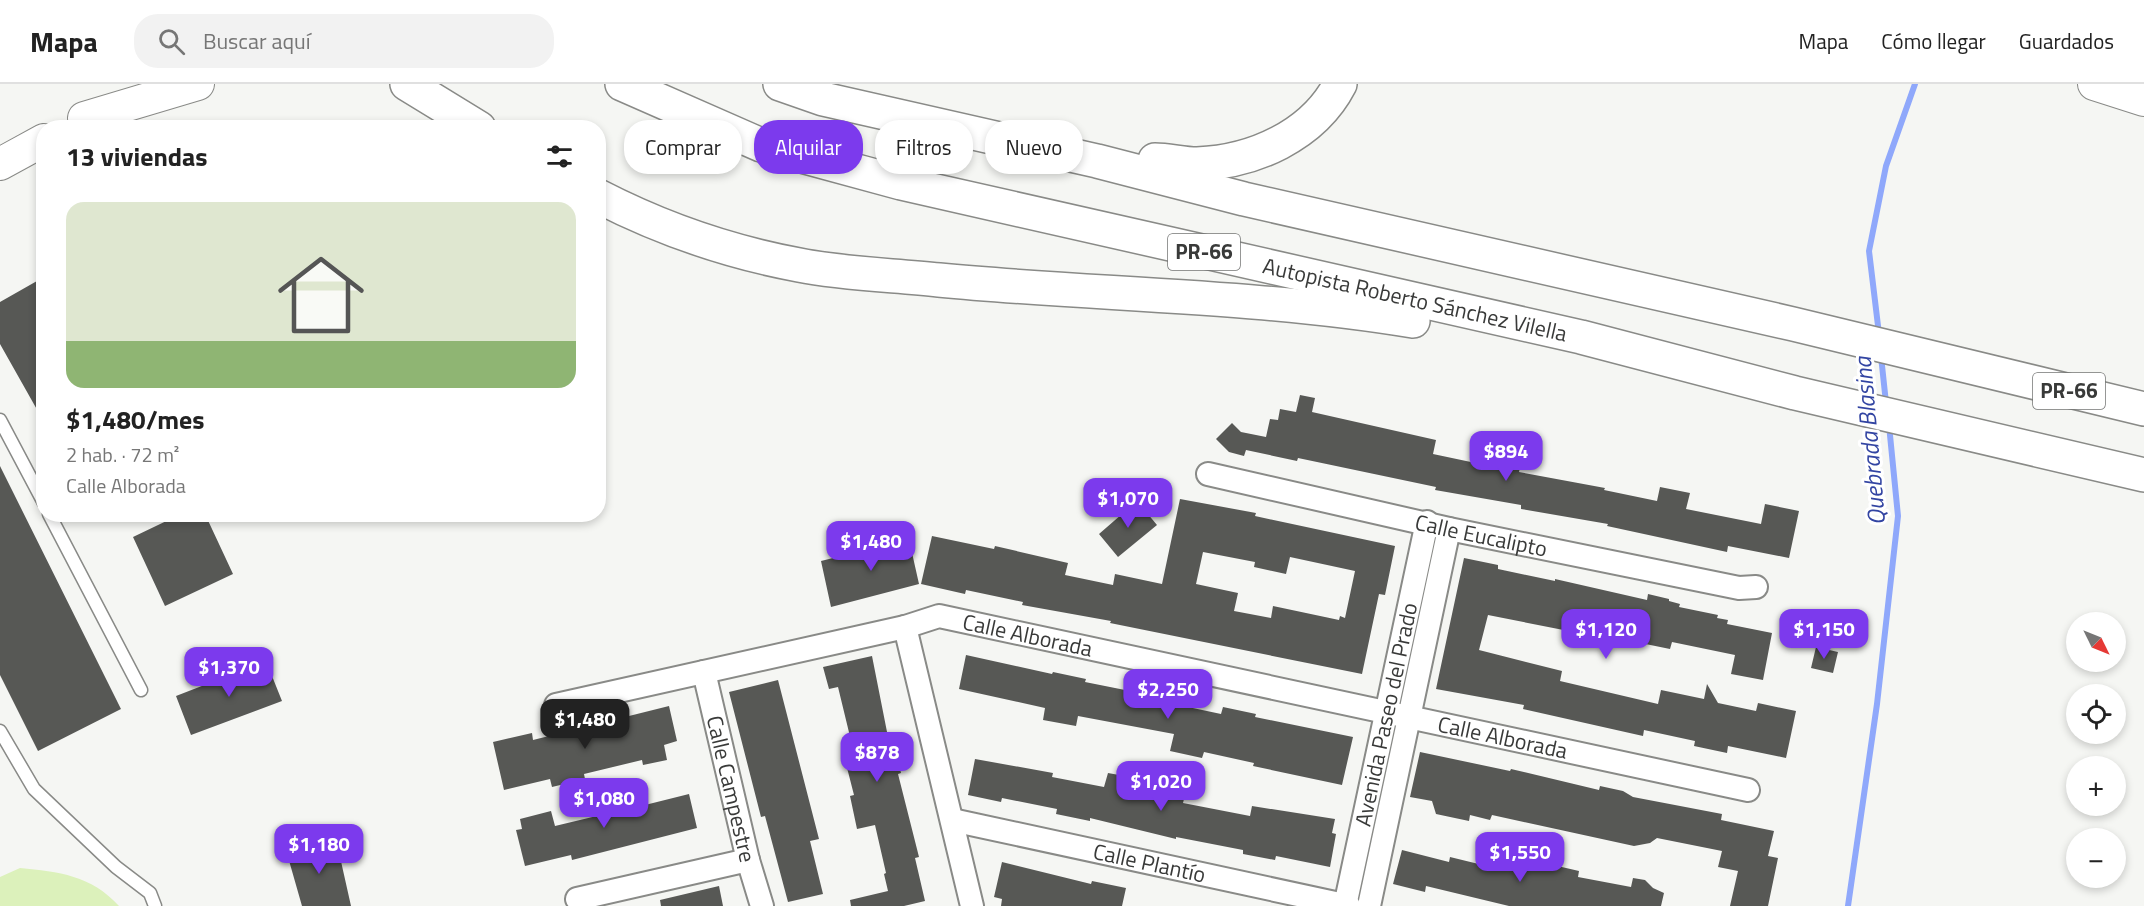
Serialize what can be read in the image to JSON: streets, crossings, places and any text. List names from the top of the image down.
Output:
{
  "streets": {
    "highway": ["PR-66", "Autopista Roberto Sánchez Vilella"],
    "street": [
      "Calle Eucalipto",
      "Calle Alborada",
      "Avenida Paseo del Prado",
      "Calle Campestre",
      "Calle Plantío"
    ]
  },
  "crossings": [
    ["Calle Eucalipto", "Avenida Paseo del Prado"],
    ["Calle Alborada", "Avenida Paseo del Prado"],
    ["Calle Alborada", "Calle Campestre"],
    ["Avenida Paseo del Prado", "Calle Plantío"]
  ],
  "water": ["Quebrada Blasina"],
  "north": "bottom right",
  "page": {
    "header": "Mapa",
    "search": "Buscar aquí",
    "nav": ["Mapa", "Cómo llegar", "Guardados"],
    "chip": [
      "Comprar",
      "Alquilar",
      "Filtros",
      "Nuevo"
    ],
    "heading": "13 viviendas",
    "list": [
      {
        "name": "$1,480/mes",
        "note": "2 hab. · 72 m² · Calle Alborada"
      }
    ],
    "price": [
      "$894",
      "$1,070",
      "$1,480",
      "$1,120",
      "$1,150",
      "$1,370",
      "$2,250",
      "$1,480",
      "$878",
      "$1,020",
      "$1,080",
      "$1,180",
      "$1,550"
    ],
    "map_buttons": ["+", "−"]
  }
}
